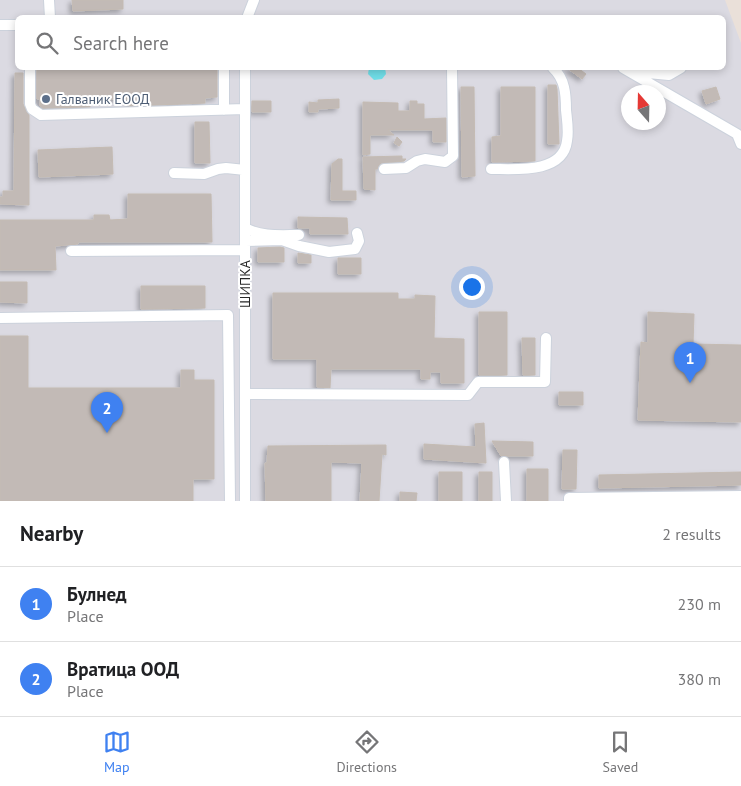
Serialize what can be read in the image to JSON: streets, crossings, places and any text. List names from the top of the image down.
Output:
{
  "streets": {
    "street": ["ШИПКА"]
  },
  "places": ["Галваник ЕООД"],
  "north": "top",
  "page": {
    "search": "Search here",
    "pins": ["1", "2"],
    "heading": ["Nearby", "2 results"],
    "list": [
      {
        "mark": "1",
        "name": "Булнед",
        "note": "Place",
        "value": "230 m"
      },
      {
        "mark": "2",
        "name": "Вратица ООД",
        "note": "Place",
        "value": "380 m"
      }
    ],
    "nav": ["Map", "Directions", "Saved"]
  }
}
